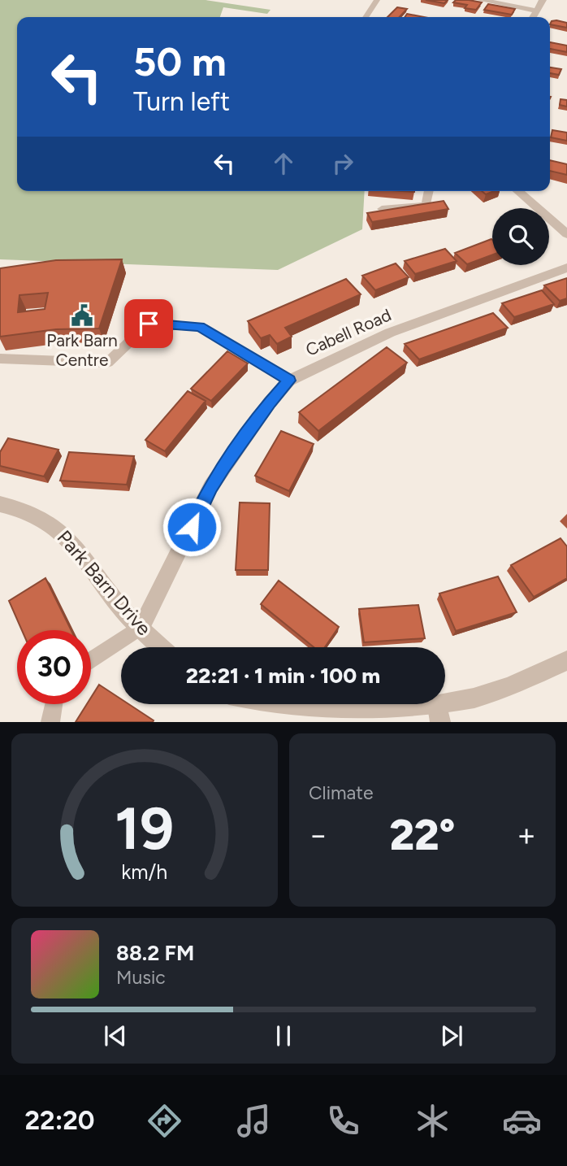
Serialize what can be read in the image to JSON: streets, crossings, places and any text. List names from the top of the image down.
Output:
{
  "streets": {
    "street": ["Cabell Road", "Park Barn Drive"]
  },
  "crossings": [
    ["Cabell Road", "Park Barn Drive"]
  ],
  "places": {
    "public building": ["Park Barn Centre"]
  },
  "page": {
    "turn": ["50 m", "Turn left"],
    "limit": "30",
    "trip": "22:21 · 1 min · 100 m",
    "tile": "Climate",
    "heat": ["−", "22°", "+"],
    "song": ["88.2 FM", "Music"],
    "tabs": "22:20",
    "gauge": ["19", "km/h"]
  }
}
